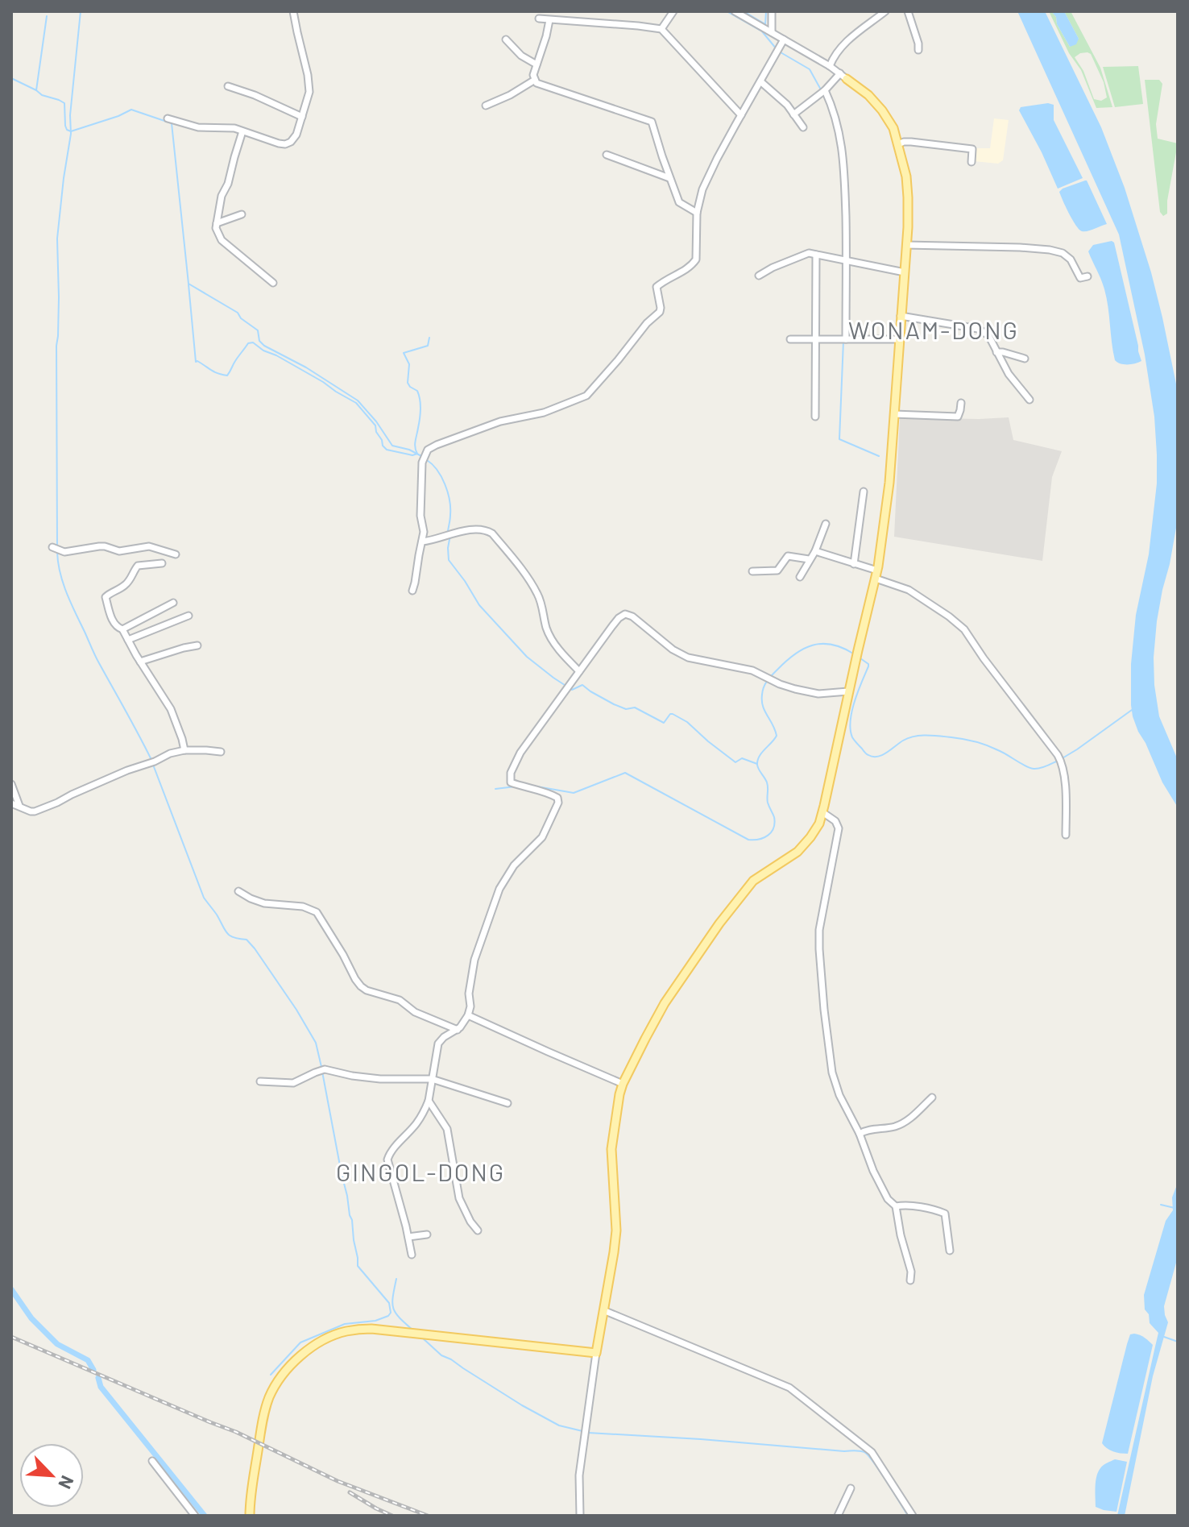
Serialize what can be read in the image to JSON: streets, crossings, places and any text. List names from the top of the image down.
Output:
{
  "districts": ["WONAM-DONG", "GINGOL-DONG"],
  "north": "bottom right"
}
